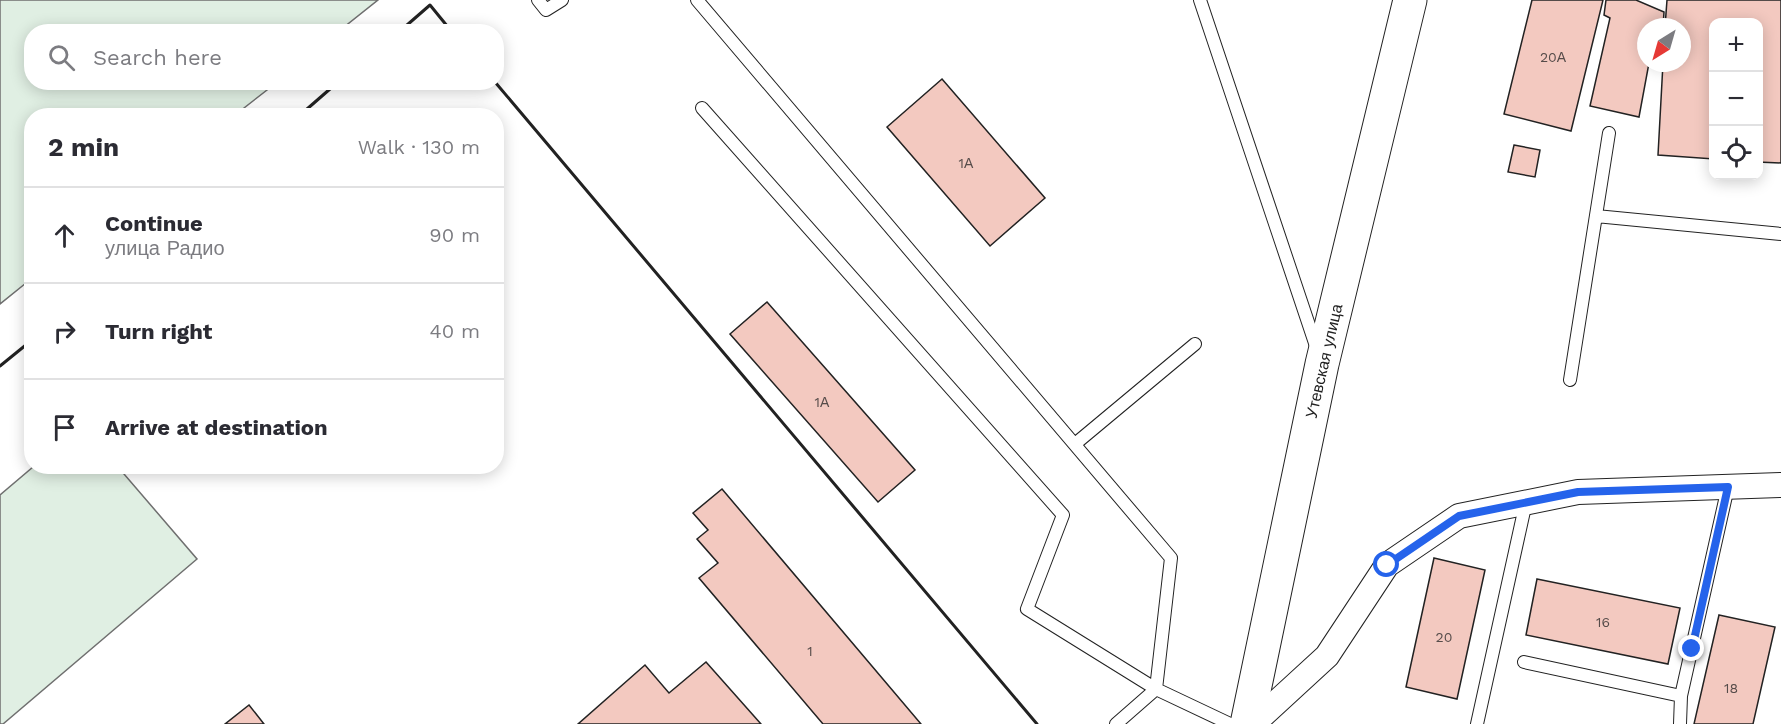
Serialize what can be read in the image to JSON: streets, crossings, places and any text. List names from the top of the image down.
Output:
{
  "streets": {
    "main road": ["Утевская улица"]
  },
  "house_numbers": [
    "20А",
    "1А",
    "1А",
    "16",
    "20",
    "1",
    "18"
  ],
  "north": "bottom left",
  "page": {
    "map_buttons": ["+", "−"],
    "search": "Search here",
    "heading": ["2 min", "Walk · 130 m"],
    "list": [
      ["Continue", "улица Радио", "90 m"],
      ["Turn right", "40 m"],
      "Arrive at destination"
    ]
  }
}
